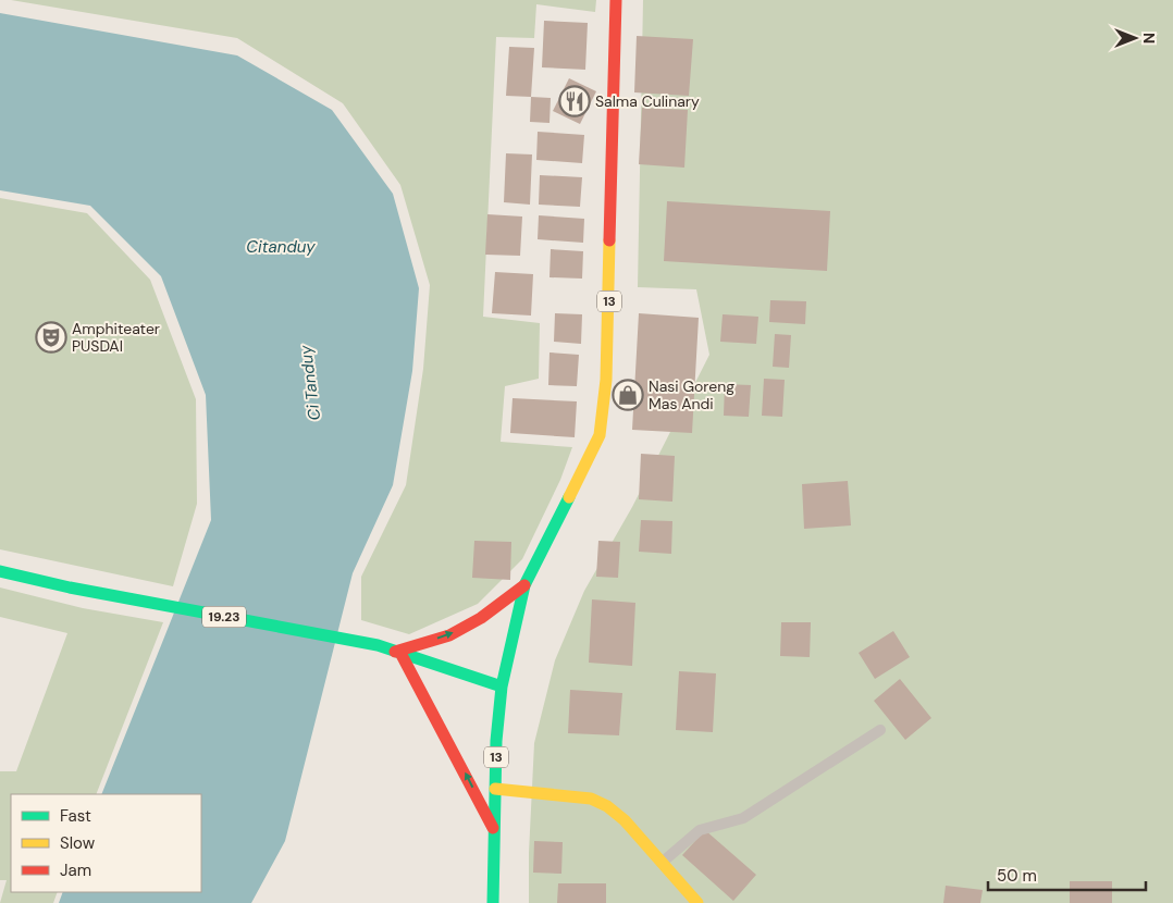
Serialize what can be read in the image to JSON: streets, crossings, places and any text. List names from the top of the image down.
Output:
{
  "streets": {
    "main road": ["13", "19.23"]
  },
  "crossings": [
    ["13", "19.23"]
  ],
  "water": ["Citanduy", "Ci Tanduy"],
  "places": {
    "restaurant": ["Salma Culinary"],
    "theatre": ["Amphiteater PUSDAI"],
    "shop": ["Nasi Goreng Mas Andi"]
  },
  "legend": ["Fast", "Slow", "Jam"],
  "scale_bar": "50 m",
  "north": "right"
}
